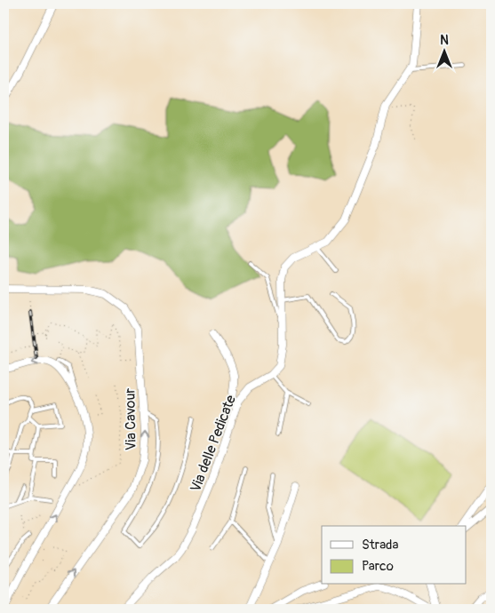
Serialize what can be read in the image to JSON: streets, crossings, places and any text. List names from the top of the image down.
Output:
{
  "streets": {
    "street": ["Via Cavour", "Via delle Pedicate"]
  },
  "legend": ["Strada", "Parco"],
  "north": "top"
}
